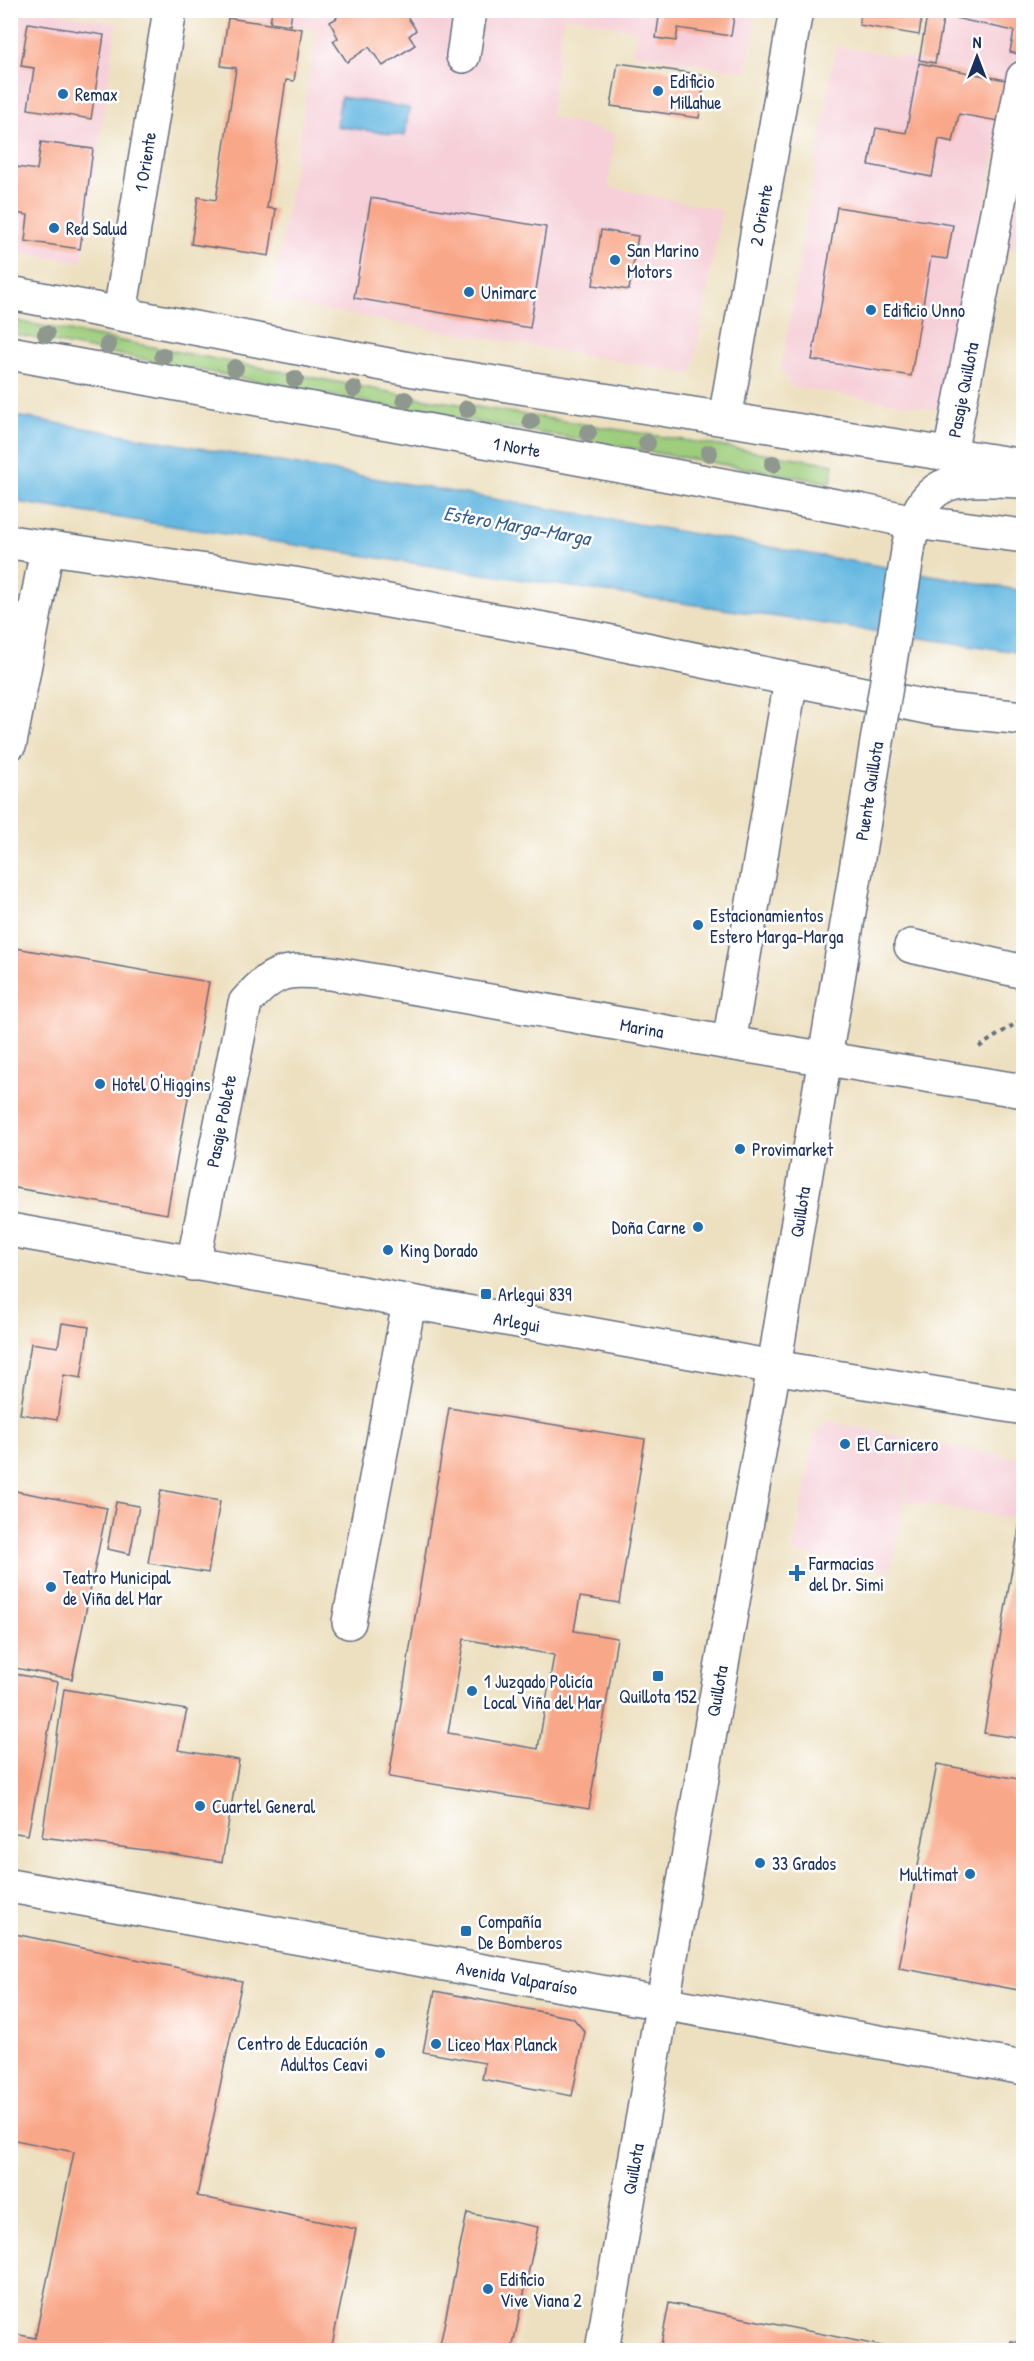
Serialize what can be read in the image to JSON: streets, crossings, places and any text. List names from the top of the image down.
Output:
{
  "streets": {
    "street": [
      "1 Oriente",
      "2 Oriente",
      "Pasaje Quillota",
      "1 Norte",
      "Puente Quillota",
      "Marina",
      "Pasaje Poblete",
      "Quillota",
      "Arlegui",
      "Avenida Valparaíso"
    ]
  },
  "crossings": [
    ["1 Norte", "Puente Quillota"],
    ["Puente Quillota", "Marina"],
    ["Puente Quillota", "Quillota"],
    ["Marina", "Pasaje Poblete"],
    ["Marina", "Quillota"],
    ["Pasaje Poblete", "Arlegui"],
    ["Quillota", "Arlegui"],
    ["Quillota", "Avenida Valparaíso"]
  ],
  "water": ["Estero Marga-Marga"],
  "places": {
    "other": [
      "Edificio Millahue",
      "Remax",
      "Red Salud",
      "San Marino Motors",
      "Unimarc",
      "Edificio Unno",
      "Estacionamientos Estero Marga-Marga",
      "Hotel O'Higgins",
      "Provimarket",
      "Doña Carne",
      "King Dorado",
      "El Carnicero",
      "Teatro Municipal de Viña del Mar",
      "1 Juzgado Policía Local Viña del Mar",
      "Cuartel General",
      "33 Grados",
      "Multimat",
      "Liceo Max Planck",
      "Centro de Educación Adultos Ceavi",
      "Edificio Vive Viana 2"
    ],
    "transit": ["Arlegui 839", "Quillota 152", "Compañía De Bomberos"],
    "health": ["Farmacias del Dr. Simi"]
  },
  "north": "top"
}
